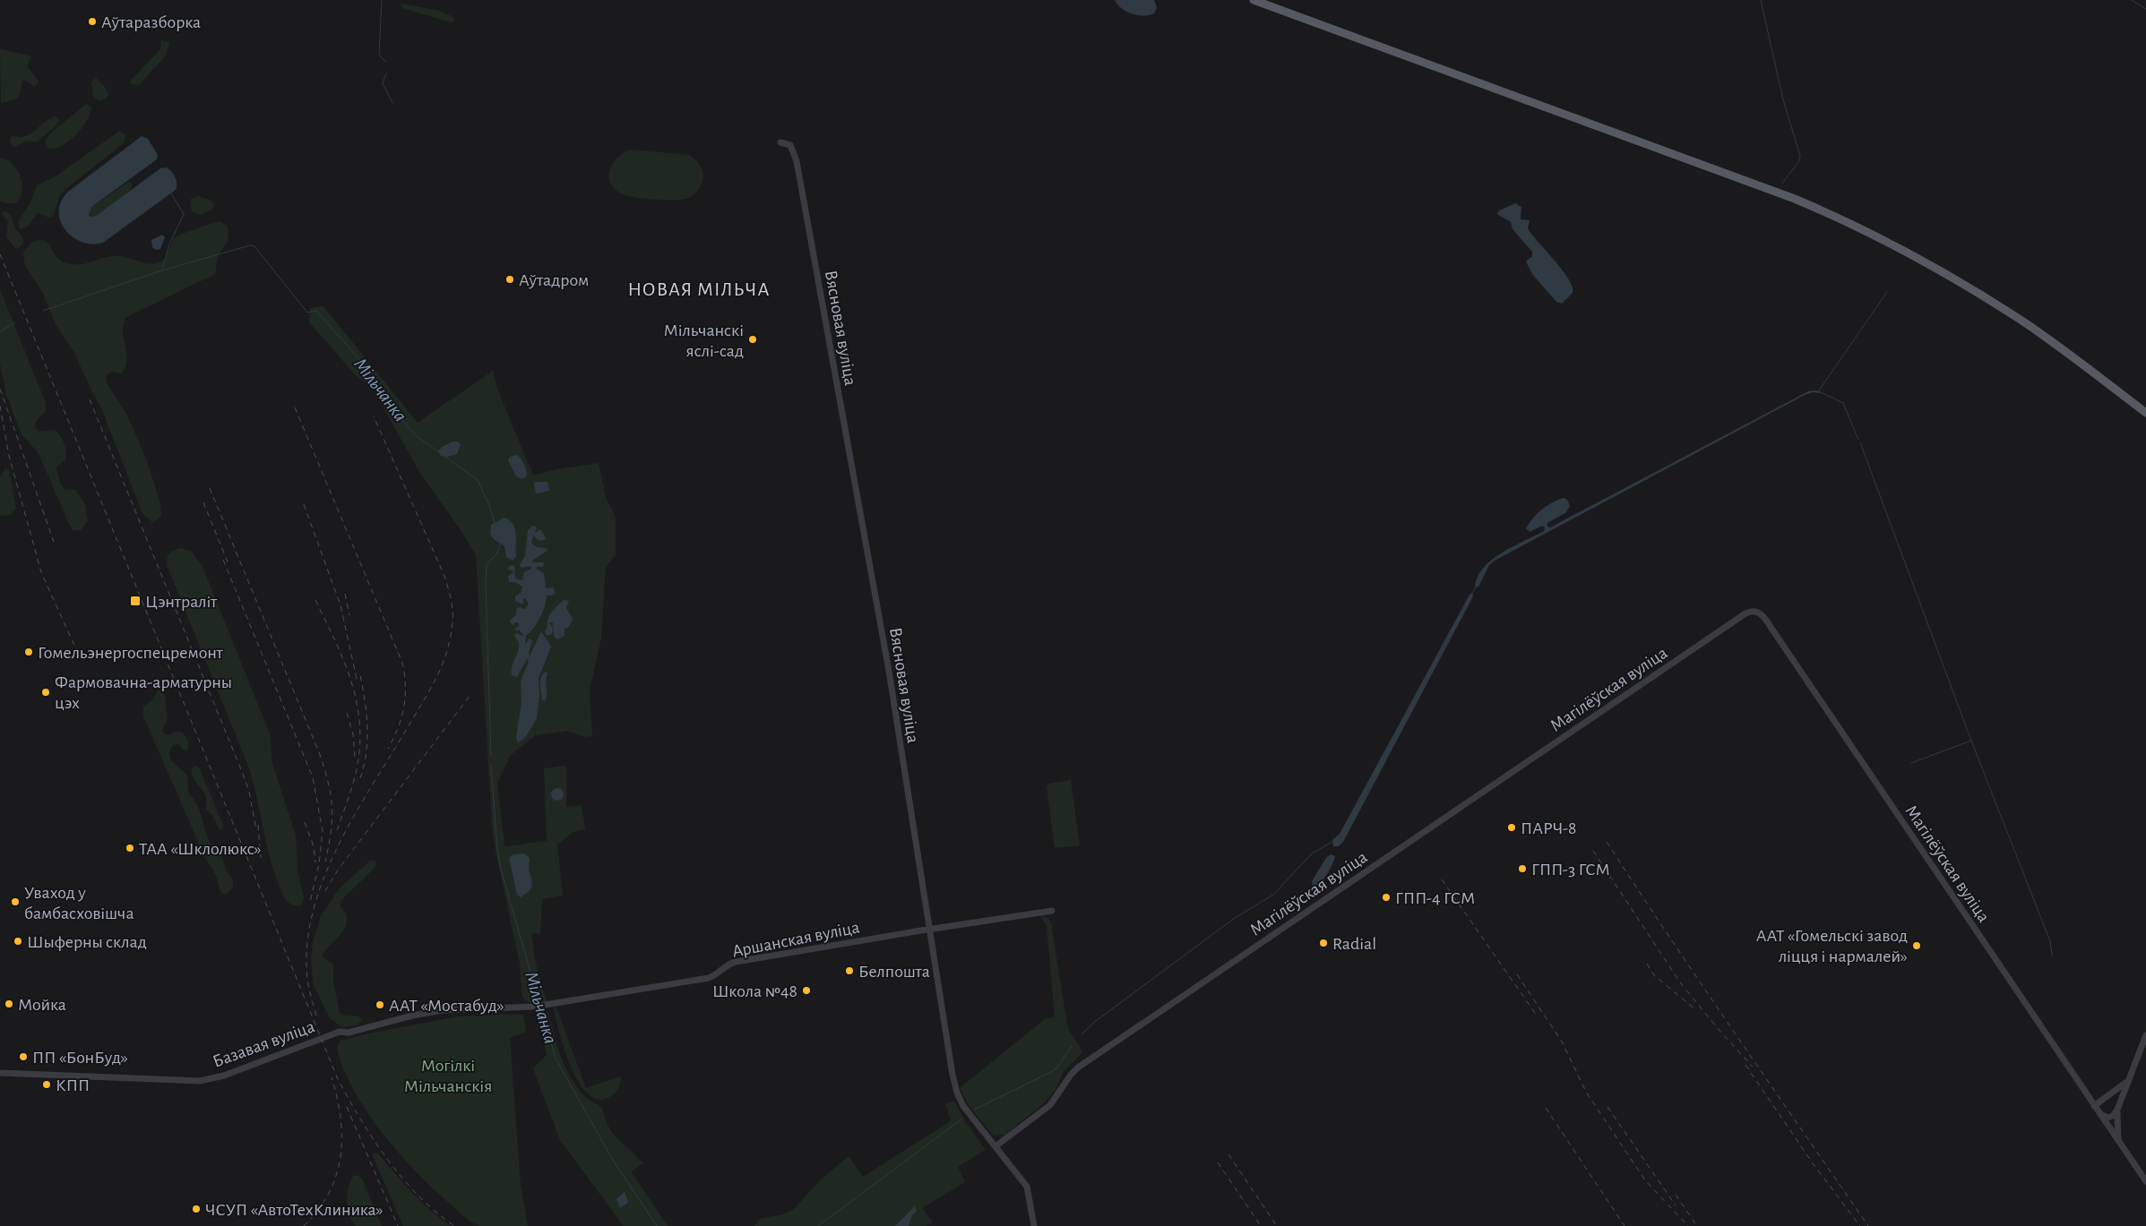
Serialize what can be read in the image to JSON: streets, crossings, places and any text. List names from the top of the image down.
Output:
{
  "streets": {
    "street": [
      "Вясновая вуліца",
      "Магілёўская вуліца",
      "Аршанская вуліца",
      "Базавая вуліца"
    ]
  },
  "crossings": [
    ["Вясновая вуліца", "Магілёўская вуліца"],
    ["Вясновая вуліца", "Аршанская вуліца"],
    ["Аршанская вуліца", "Базавая вуліца"]
  ],
  "districts": ["НОВАЯ МІЛЬЧА"],
  "water": ["Мільчанка"],
  "parks": ["Могілкі Мільчанскія"],
  "places": {
    "other": [
      "Аўтаразборка",
      "Аўтадром",
      "Мільчанскі яслі-сад",
      "Гомельэнергоспецремонт",
      "Фармовачна-арматурны цэх",
      "ПАРЧ-8",
      "ТАА «Шклолюкс»",
      "ГПП-3 ГСМ",
      "ГПП-4 ГСМ",
      "Уваход у бамбасховішча",
      "Шыферны склад",
      "Radial",
      "ААТ «Гомельскі завод ліцця і нармалей»",
      "Белпошта",
      "Школа №48",
      "Мойка",
      "ААТ «Мостабуд»",
      "ПП «БонБуд»",
      "КПП",
      "ЧСУП «АвтоТехКлиника»"
    ],
    "transit": ["Цэнтраліт"]
  }
}
